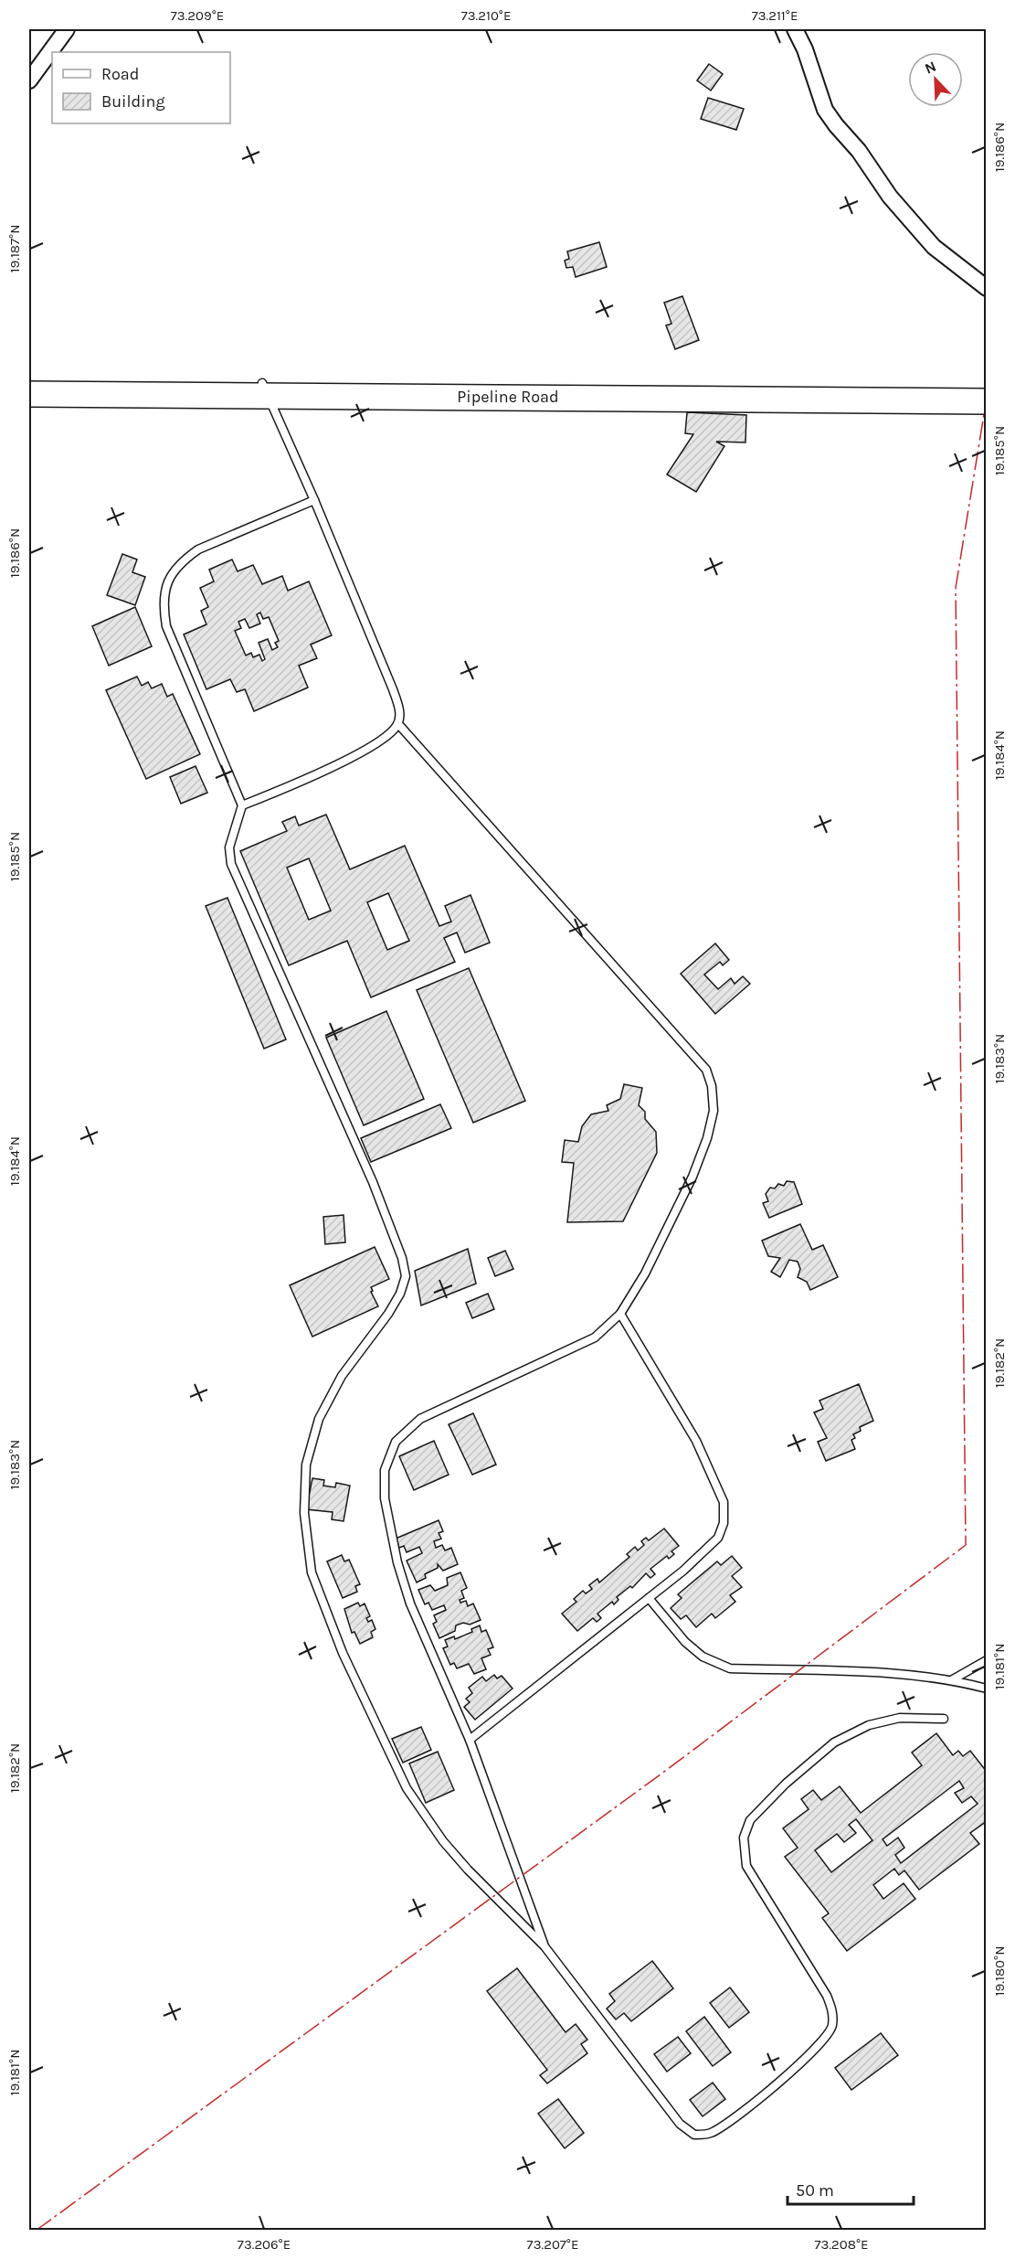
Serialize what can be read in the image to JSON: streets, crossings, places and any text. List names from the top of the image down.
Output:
{
  "streets": {
    "main road": ["Pipeline Road"]
  },
  "legend": ["Road", "Building"],
  "scale_bar": "50 m",
  "north": "top left",
  "coordinates": [
    "73.209°E",
    "73.210°E",
    "73.211°E",
    "19.186°N",
    "19.187°N",
    "19.185°N",
    "19.184°N",
    "19.183°N",
    "19.182°N",
    "19.181°N",
    "19.180°N",
    "73.206°E",
    "73.207°E",
    "73.208°E"
  ]
}
